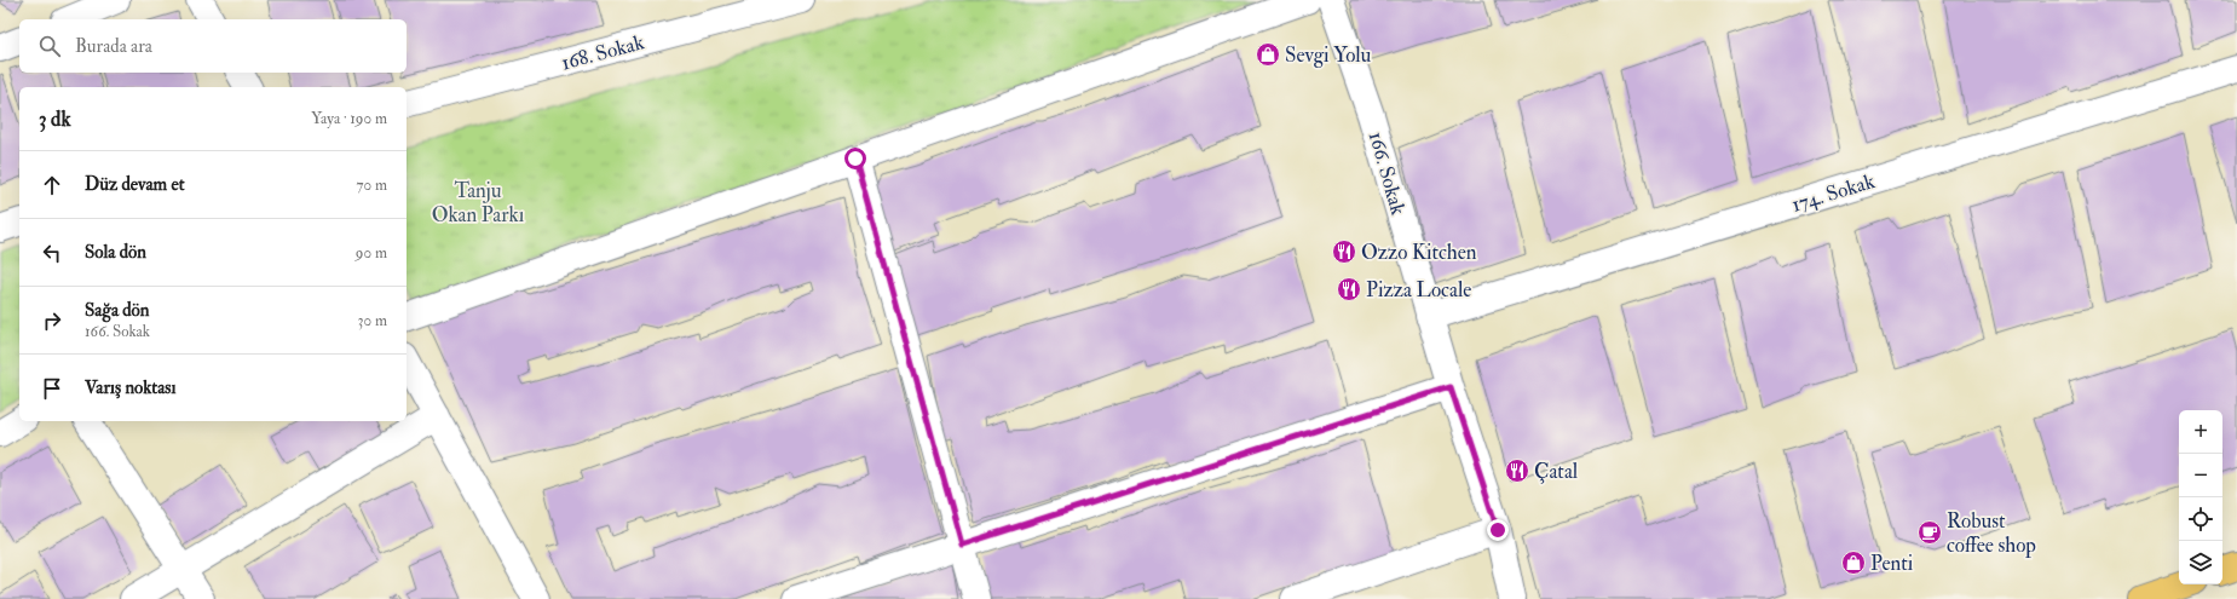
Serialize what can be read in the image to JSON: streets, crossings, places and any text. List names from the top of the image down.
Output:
{
  "streets": {
    "street": ["168. Sokak", "166. Sokak", "174. Sokak"]
  },
  "crossings": [
    ["166. Sokak", "174. Sokak"]
  ],
  "parks": ["Tanju Okan Parkı"],
  "places": {
    "shop": ["Sevgi Yolu", "Penti"],
    "restaurant": ["Ozzo Kitchen", "Pizza Locale", "Çatal"],
    "cafe": ["Robust coffee shop"]
  },
  "page": {
    "search": "Burada ara",
    "heading": ["3 dk", "Yaya · 190 m"],
    "list": [
      ["Düz devam et", "70 m"],
      ["Sola dön", "90 m"],
      ["Sağa dön", "166. Sokak", "30 m"],
      "Varış noktası"
    ],
    "map_buttons": ["+", "−"]
  }
}
